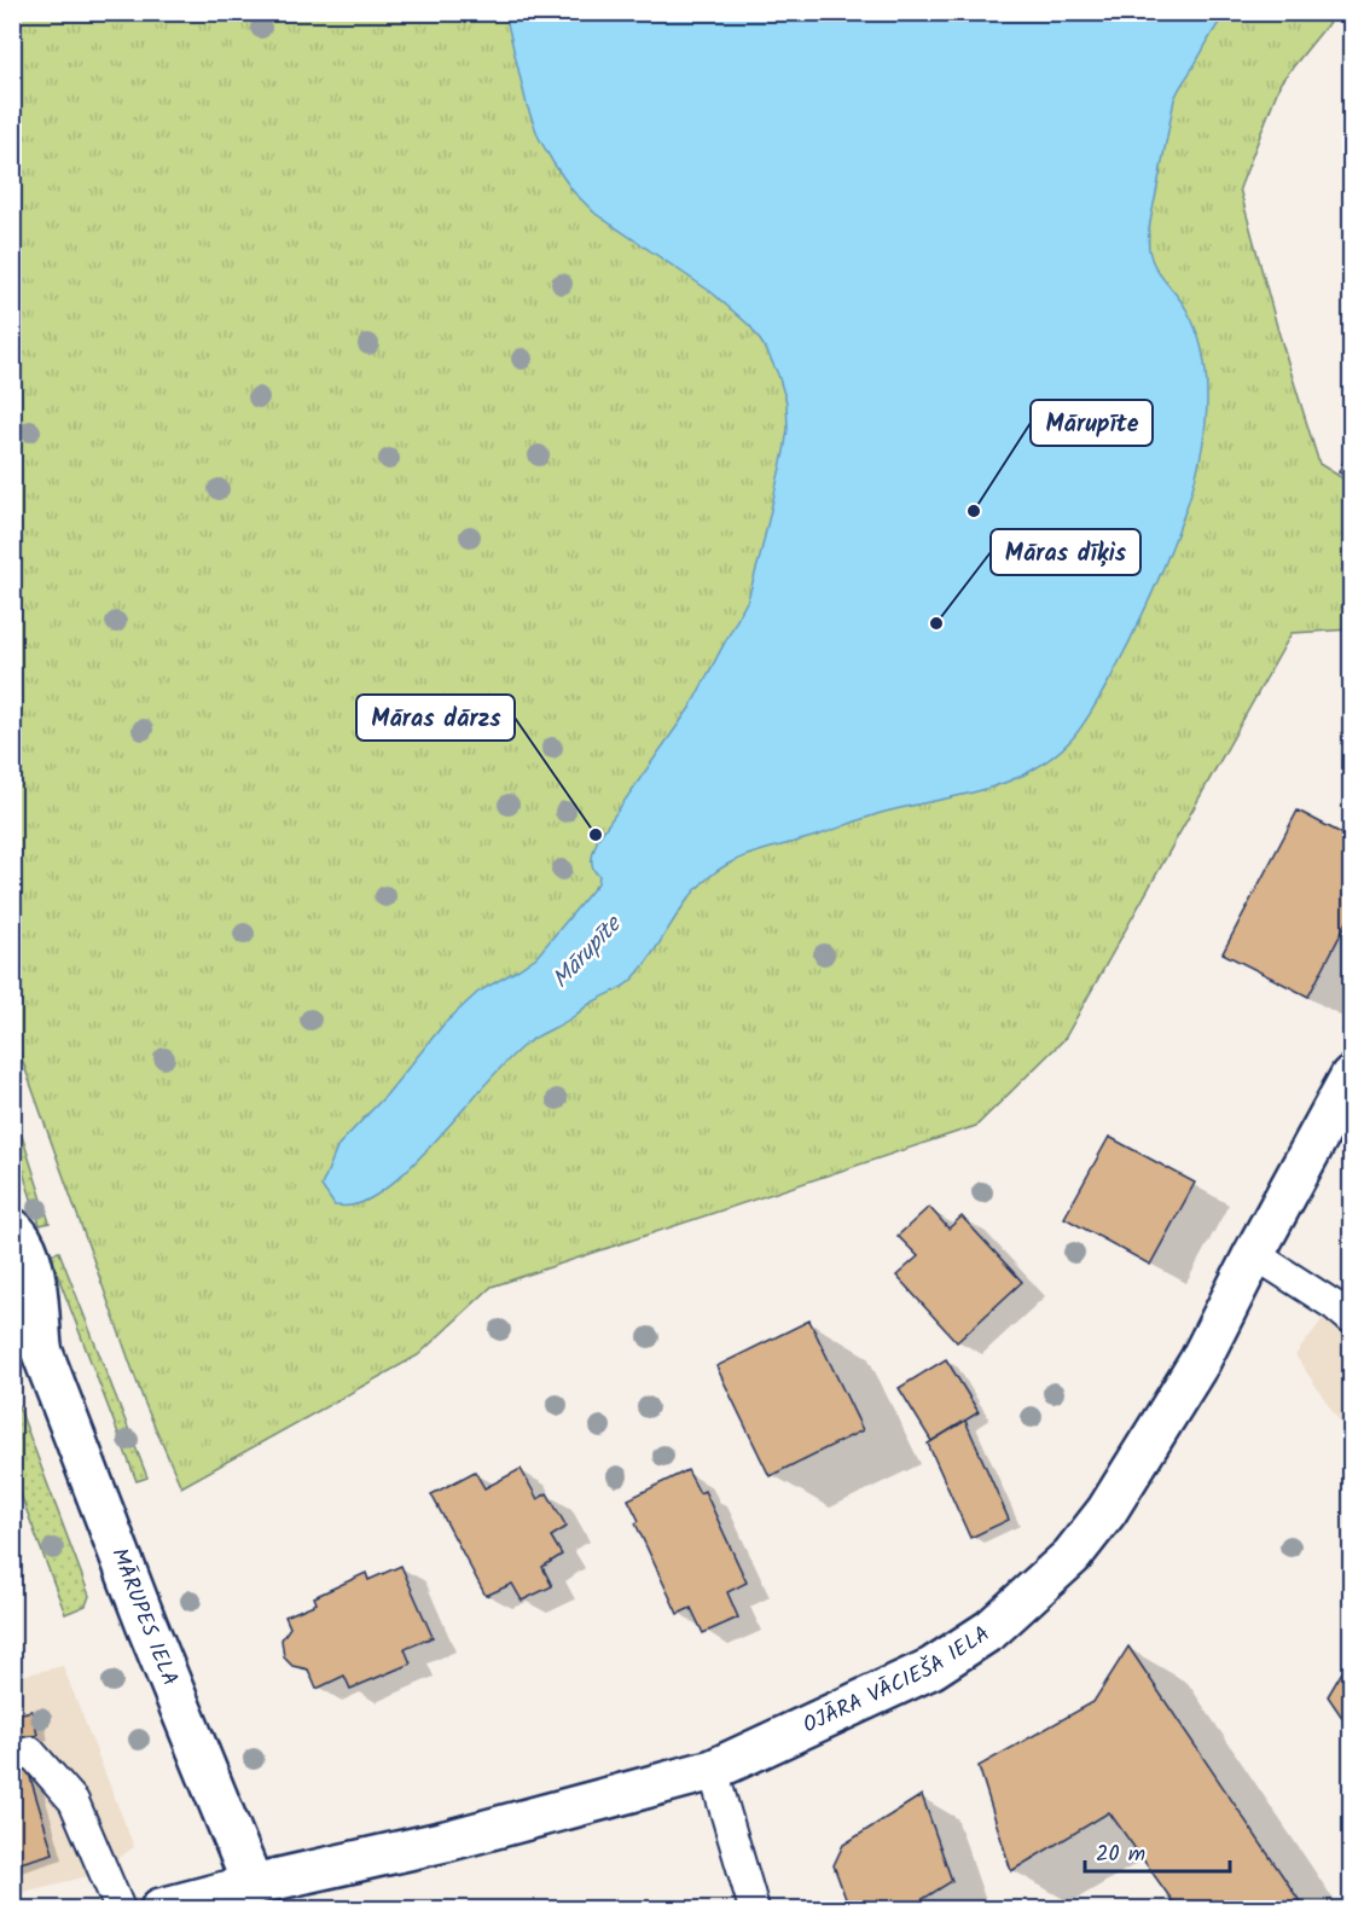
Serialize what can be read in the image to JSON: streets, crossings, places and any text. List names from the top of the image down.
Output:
{
  "streets": {
    "street": ["MĀRUPES IELA", "OJĀRA VĀCIEŠA IELA"]
  },
  "crossings": [
    ["MĀRUPES IELA", "OJĀRA VĀCIEŠA IELA"]
  ],
  "water": ["Mārupīte"],
  "places": ["Mārupīte", "Māras dīķis", "Māras dārzs"],
  "scale_bar": "20 m"
}
